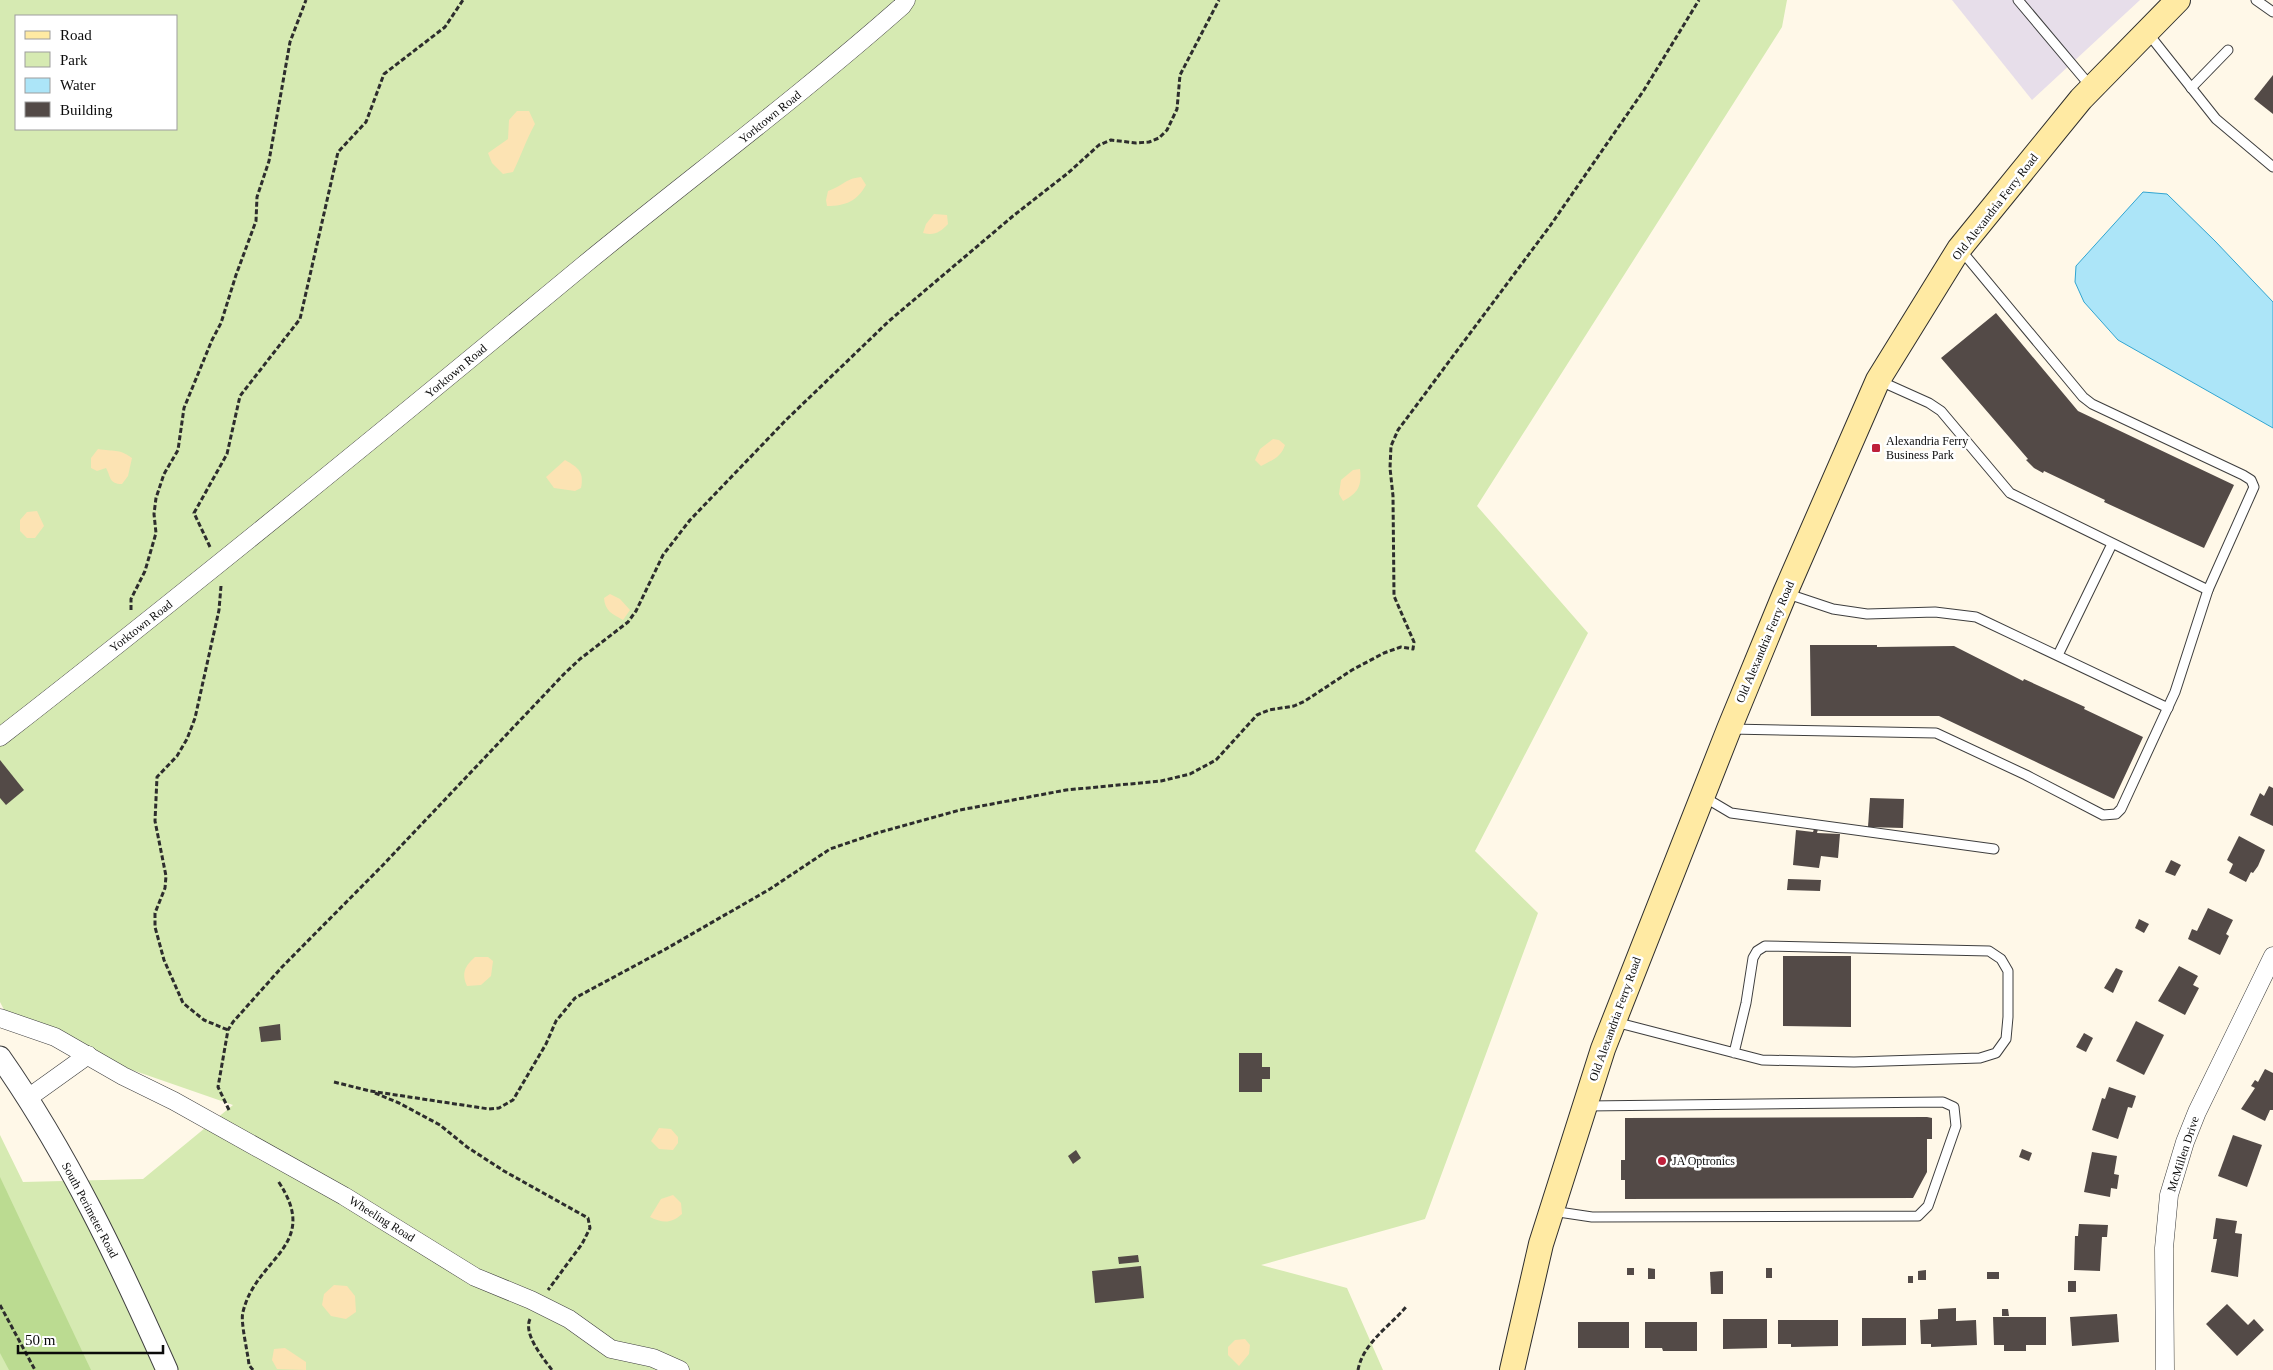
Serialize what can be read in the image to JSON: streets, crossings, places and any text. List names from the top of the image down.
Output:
{
  "streets": {
    "main road": ["Old Alexandria Ferry Road"],
    "street": [
      "Yorktown Road",
      "McMillen Drive",
      "South Perimeter Road",
      "Wheeling Road"
    ]
  },
  "places": {
    "transit": ["Alexandria Ferry Business Park"],
    "other": ["JA Optronics"]
  },
  "legend": [
    "Road",
    "Park",
    "Water",
    "Building"
  ],
  "scale_bar": "50 m"
}
